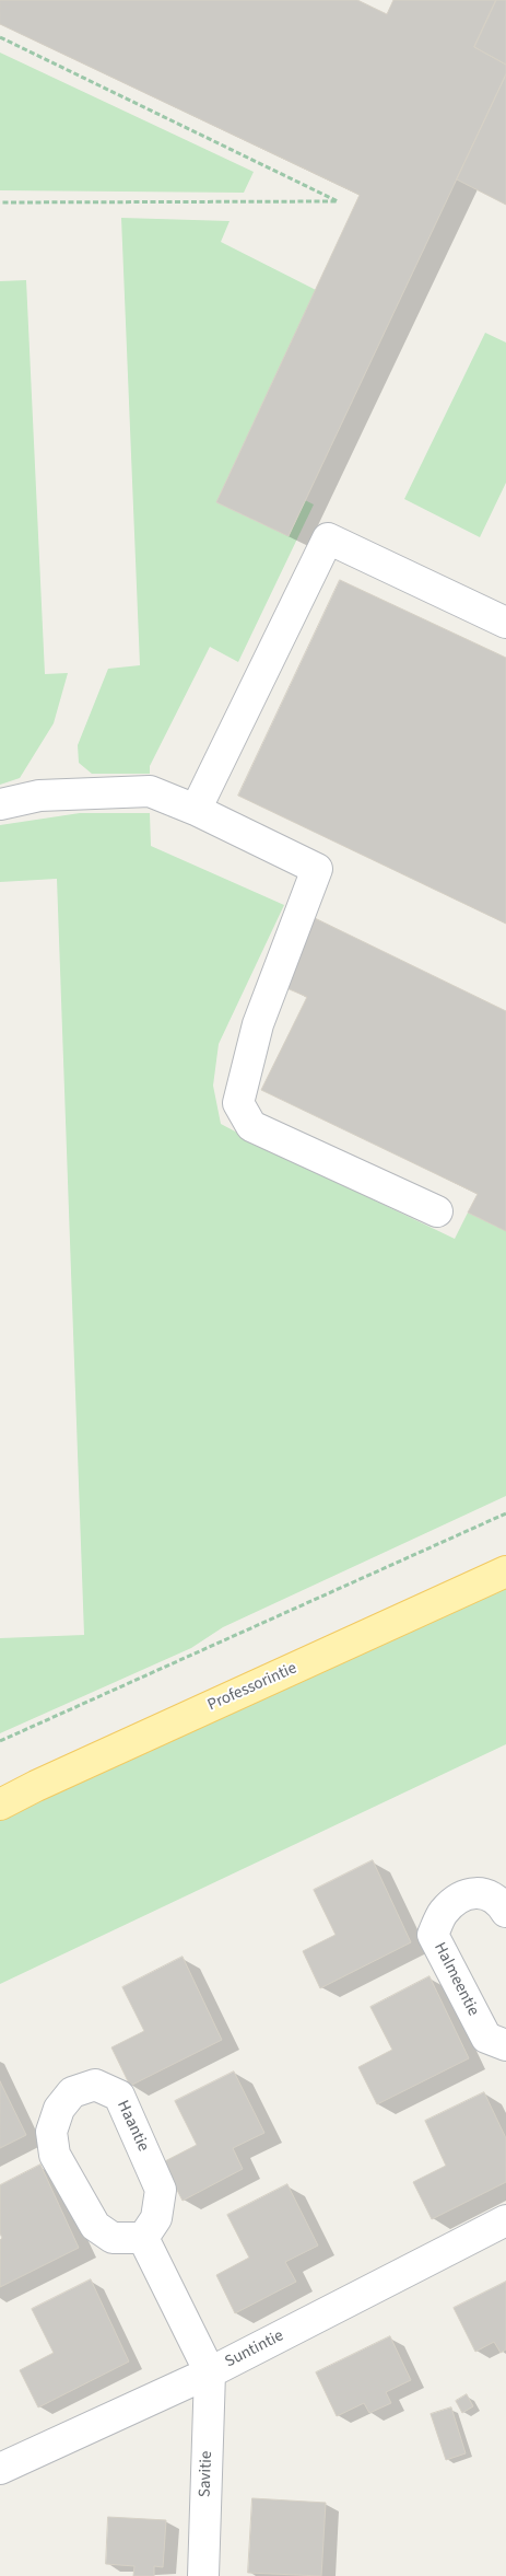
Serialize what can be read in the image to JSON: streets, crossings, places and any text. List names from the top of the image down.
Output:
{
  "streets": {
    "main road": ["Professorintie"],
    "street": [
      "Halmeentie",
      "Haantie",
      "Suntintie",
      "Savitie"
    ]
  },
  "crossings": [
    ["Suntintie", "Savitie"]
  ]
}
